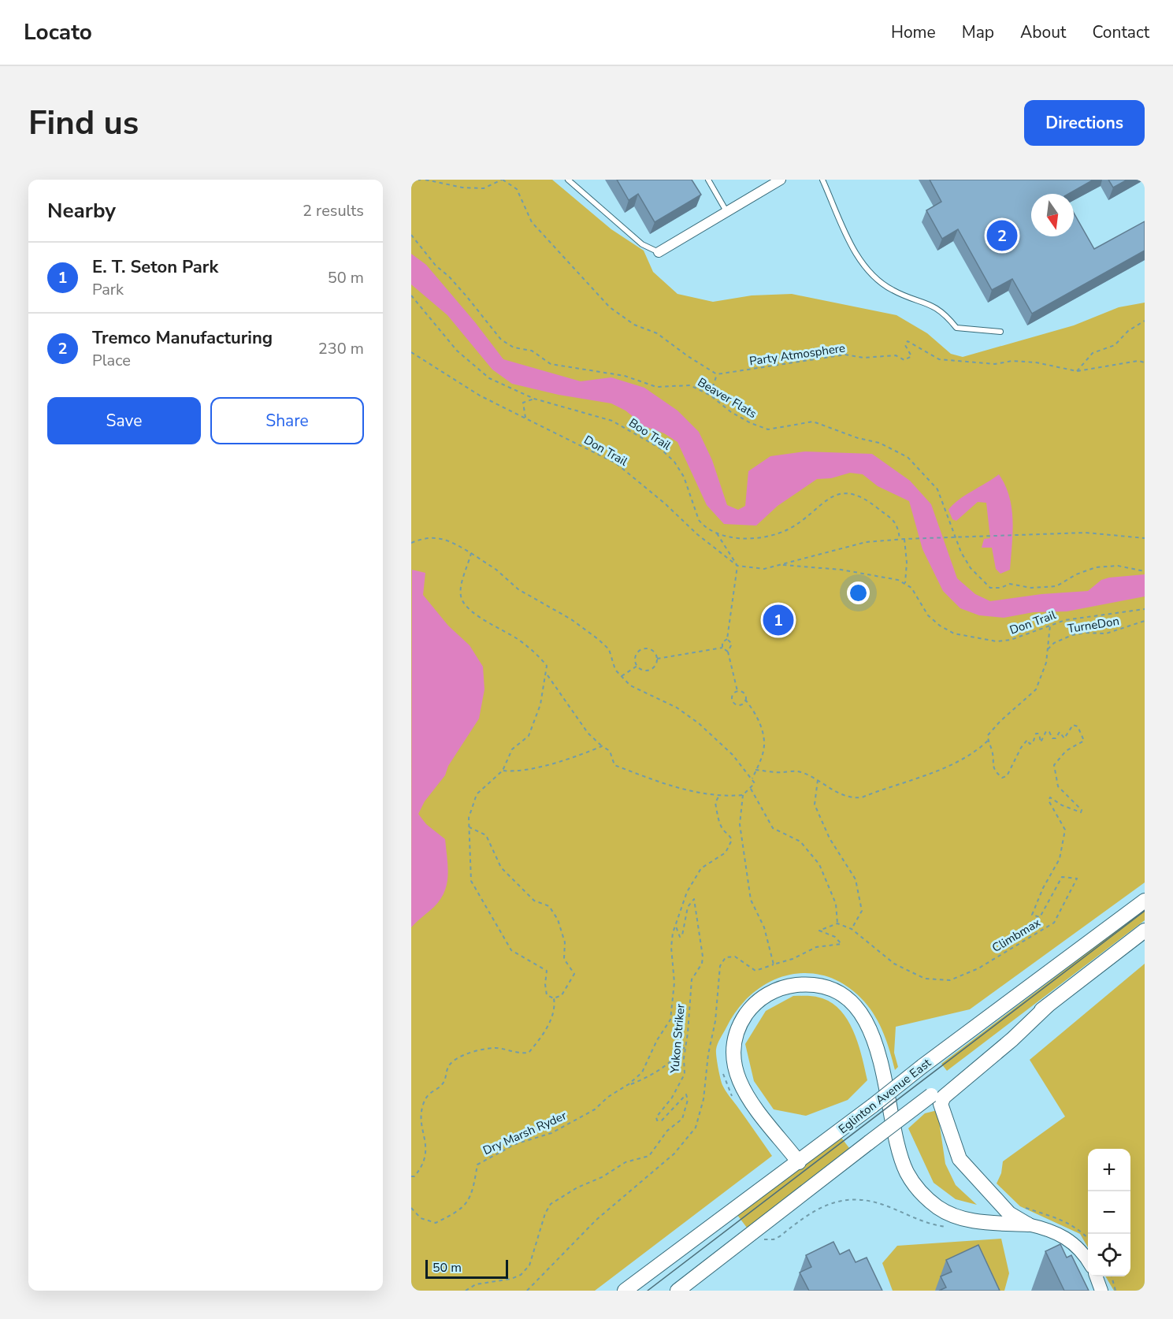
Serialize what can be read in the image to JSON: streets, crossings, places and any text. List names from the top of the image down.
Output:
{
  "streets": {
    "main road": ["Eglinton Avenue East"],
    "path": [
      "Party Atmosphere",
      "Beaver Flats",
      "Boo Trail",
      "Don Trail",
      "TurneDon",
      "Climbmax",
      "Yukon Striker",
      "Dry Marsh Ryder"
    ]
  },
  "crossings": [
    ["Yukon Striker", "Dry Marsh Ryder"]
  ],
  "scale_bar": "50 m",
  "north": "bottom",
  "page": {
    "header": "Locato",
    "nav": [
      "Home",
      "Map",
      "About",
      "Contact"
    ],
    "buttons": [
      "Directions",
      ["Save", "Share"]
    ],
    "title": "Find us",
    "heading": ["Nearby", "2 results"],
    "pins": ["2", "1"],
    "list": [
      {
        "mark": "1",
        "name": "E. T. Seton Park",
        "note": "Park",
        "value": "50 m"
      },
      {
        "mark": "2",
        "name": "Tremco Manufacturing",
        "note": "Place",
        "value": "230 m"
      }
    ],
    "map_buttons": ["+", "−"],
    "scale": "50 m"
  }
}
